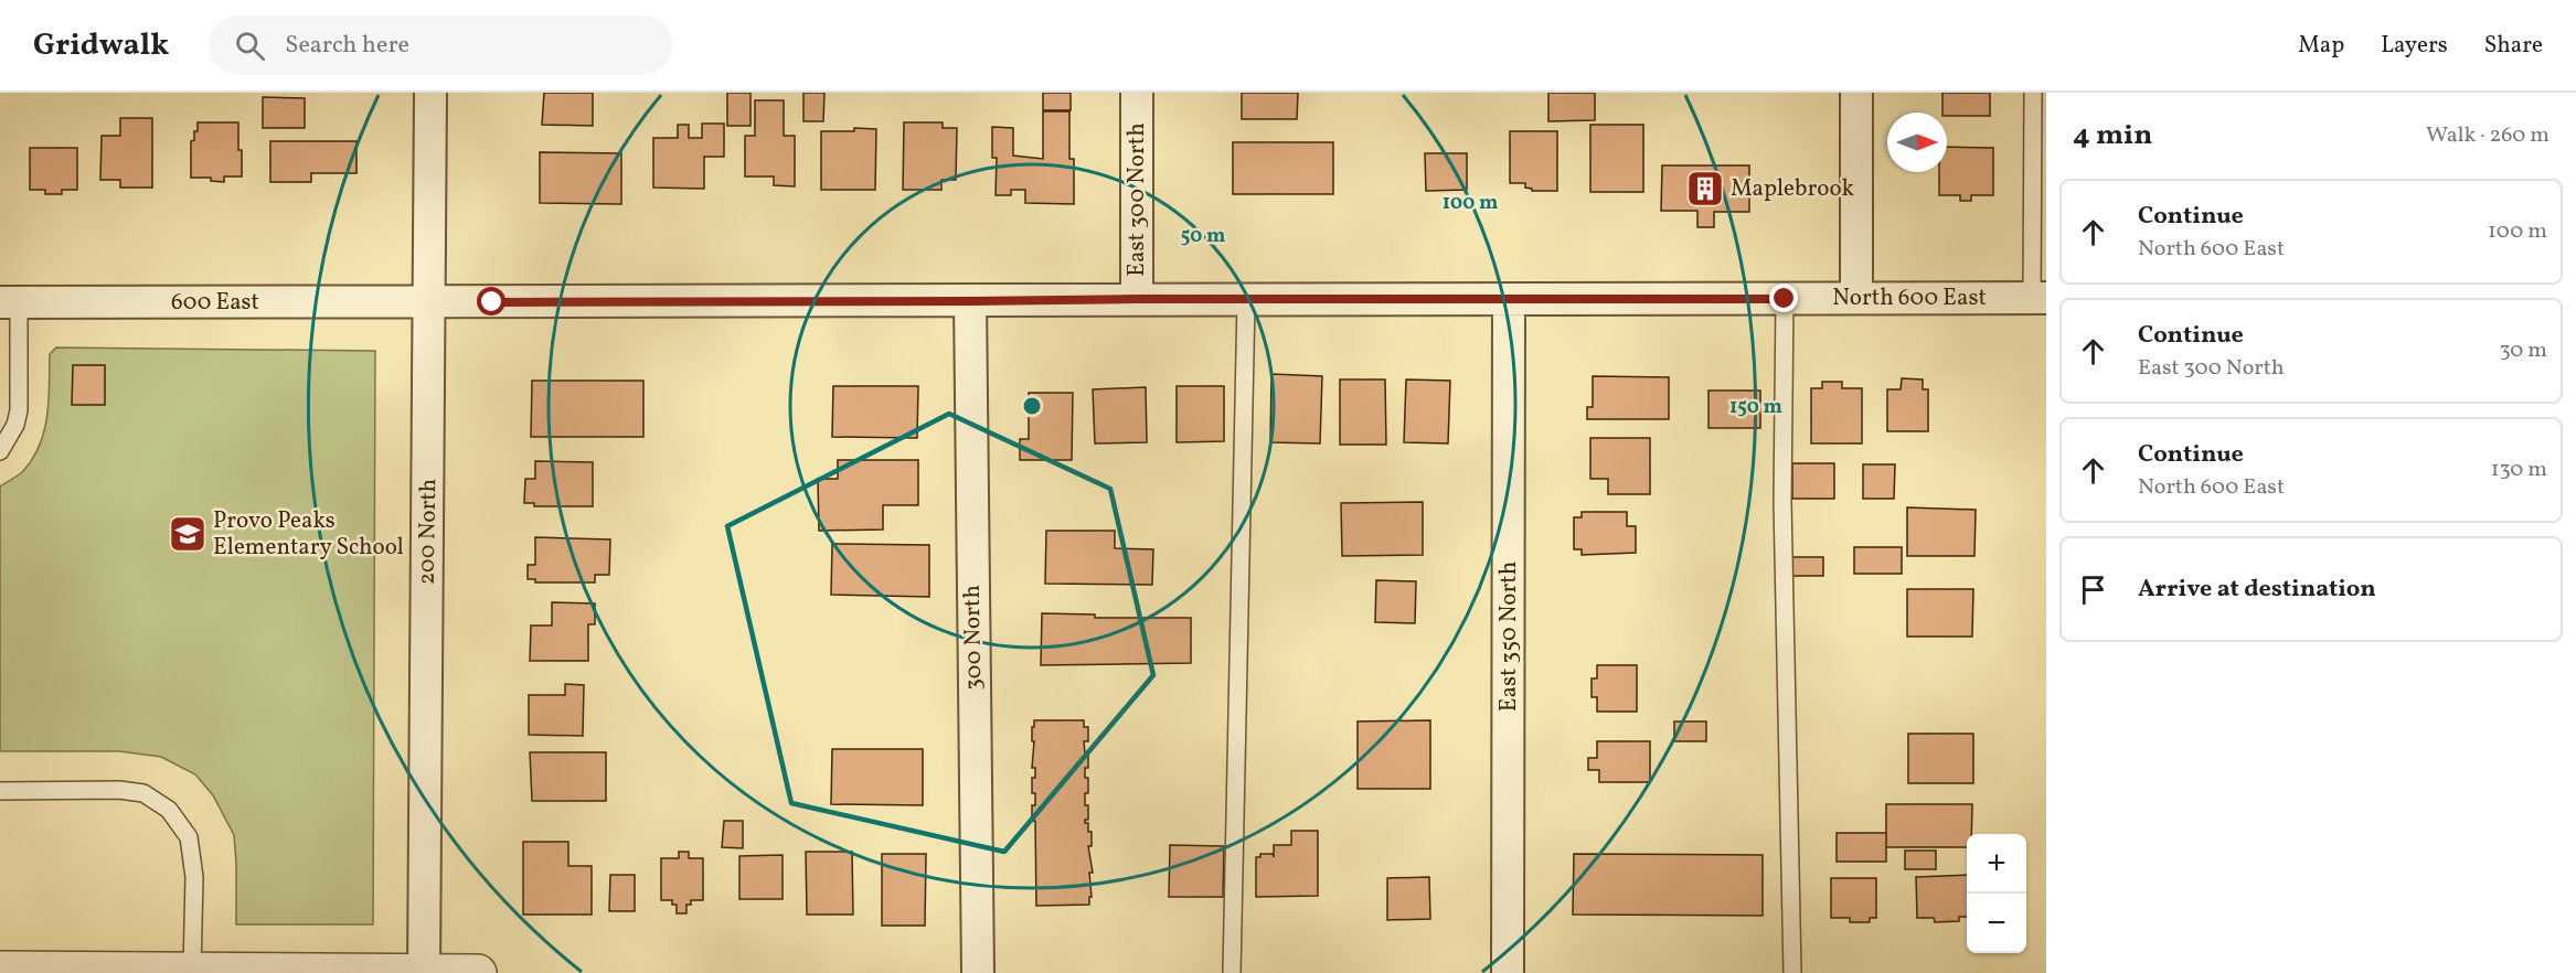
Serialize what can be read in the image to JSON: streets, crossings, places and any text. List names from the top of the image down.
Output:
{
  "streets": {
    "street": [
      "East 300 North",
      "North 600 East",
      "600 East",
      "200 North",
      "East 350 North",
      "300 North"
    ]
  },
  "crossings": [
    ["East 300 North", "North 600 East"],
    ["East 300 North", "300 North"],
    ["North 600 East", "East 350 North"],
    ["600 East", "200 North"]
  ],
  "places": {
    "building": ["Maplebrook"],
    "school or university": ["Provo Peaks Elementary School"]
  },
  "north": "right",
  "page": {
    "header": "Gridwalk",
    "search": "Search here",
    "nav": ["Map", "Layers", "Share"],
    "heading": ["4 min", "Walk · 260 m"],
    "list": [
      ["Continue", "North 600 East", "100 m"],
      ["Continue", "East 300 North", "30 m"],
      ["Continue", "North 600 East", "130 m"],
      "Arrive at destination"
    ],
    "map_buttons": ["+", "−"]
  },
  "rings": ["100 m", "50 m", "150 m"]
}
